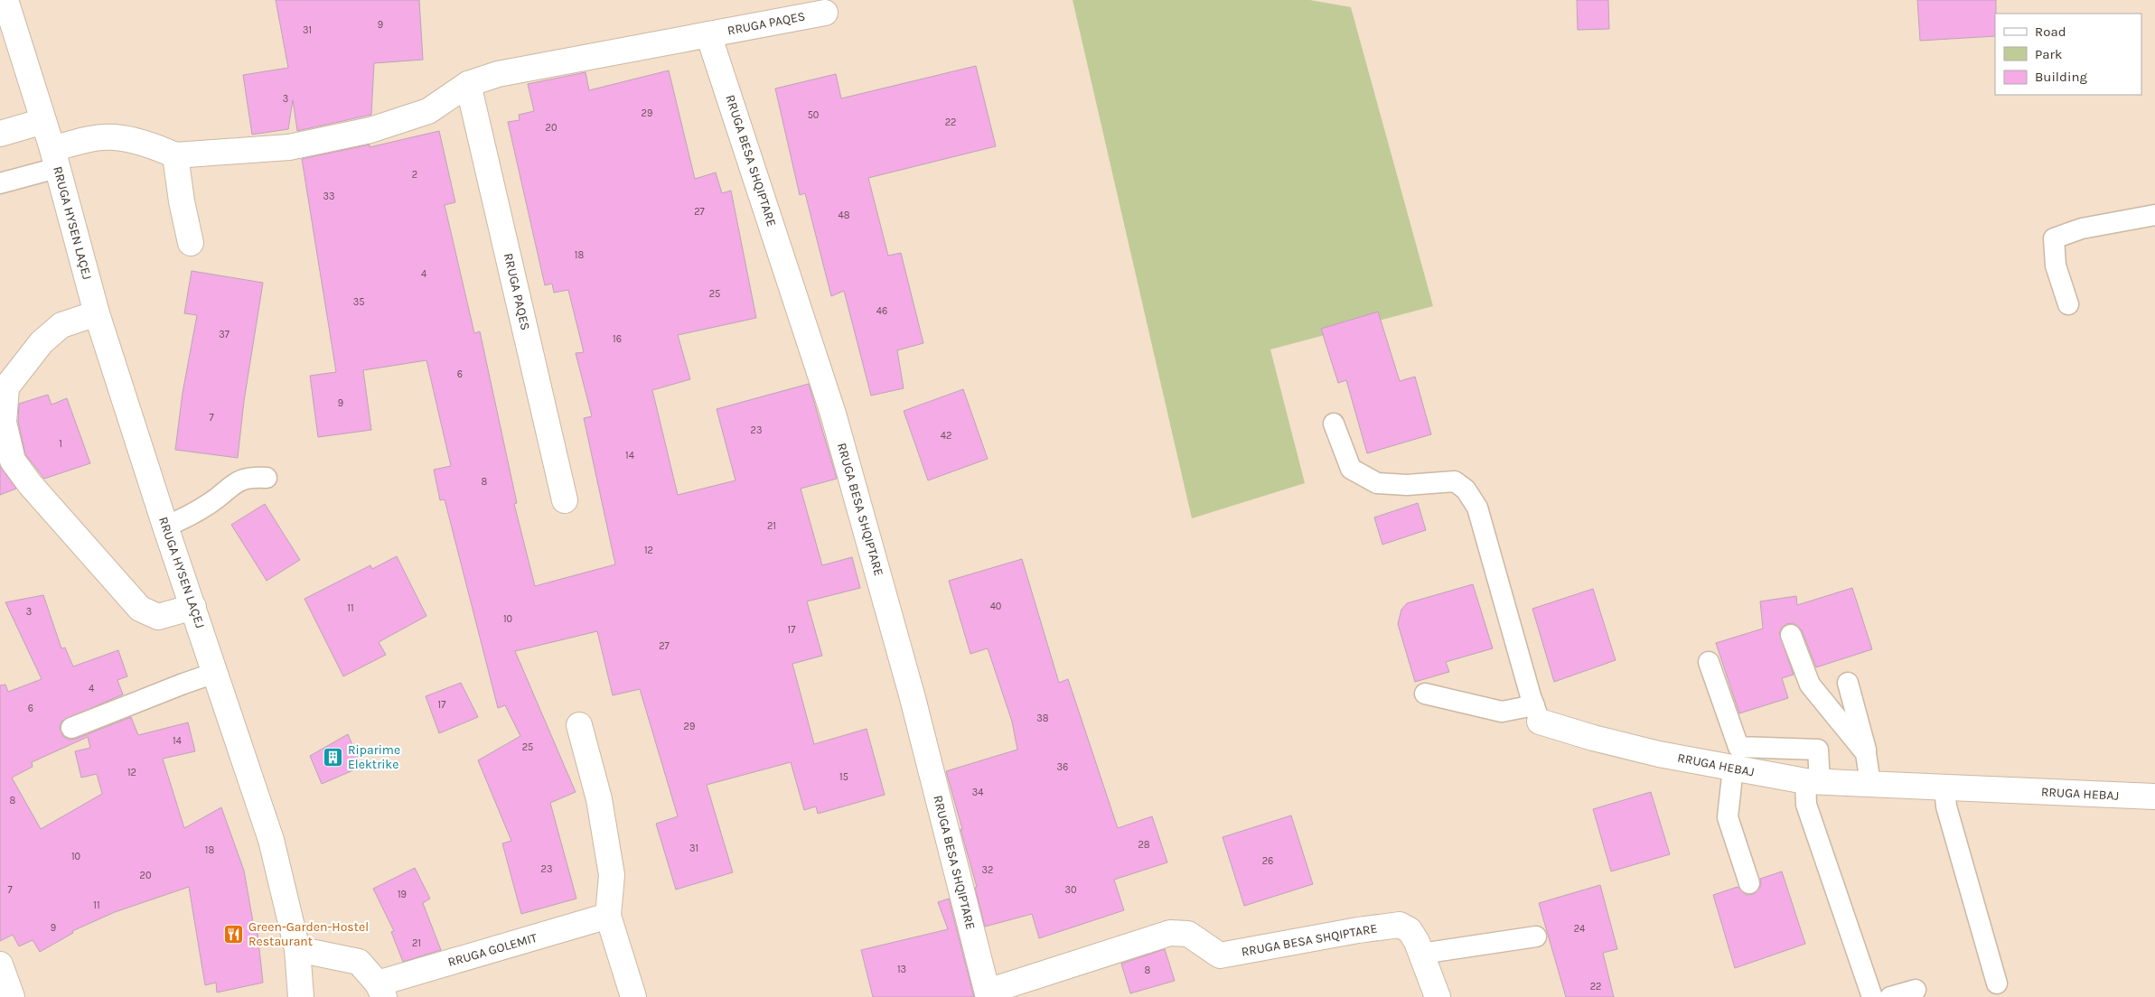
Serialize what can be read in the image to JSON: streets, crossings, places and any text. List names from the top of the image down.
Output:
{
  "streets": {
    "street": [
      "RRUGA PAQES",
      "RRUGA BESA SHQIPTARE",
      "RRUGA HYSEN LAÇEJ",
      "RRUGA HEBAJ",
      "RRUGA GOLEMIT"
    ]
  },
  "crossings": [
    ["RRUGA PAQES", "RRUGA BESA SHQIPTARE"],
    ["RRUGA PAQES", "RRUGA HYSEN LAÇEJ"],
    ["RRUGA HYSEN LAÇEJ", "RRUGA GOLEMIT"]
  ],
  "places": {
    "building": ["Riparime Elektrike"],
    "restaurant": ["Green-Garden-Hostel Restaurant"]
  },
  "house_numbers": [
    "9",
    "31",
    "3",
    "29",
    "50",
    "22",
    "20",
    "2",
    "33",
    "27",
    "48",
    "18",
    "4",
    "25",
    "35",
    "46",
    "37",
    "16",
    "6",
    "9",
    "7",
    "23",
    "42",
    "1",
    "14",
    "8",
    "21",
    "12",
    "40",
    "11",
    "3",
    "10",
    "17",
    "27",
    "4",
    "17",
    "6",
    "38",
    "29",
    "14",
    "25",
    "36",
    "12",
    "15",
    "34",
    "8",
    "28",
    "31",
    "18",
    "10",
    "26",
    "23",
    "32",
    "20",
    "7",
    "30",
    "19",
    "11",
    "9",
    "24",
    "21",
    "13",
    "8",
    "22"
  ],
  "legend": ["Road", "Park", "Building"]
}
